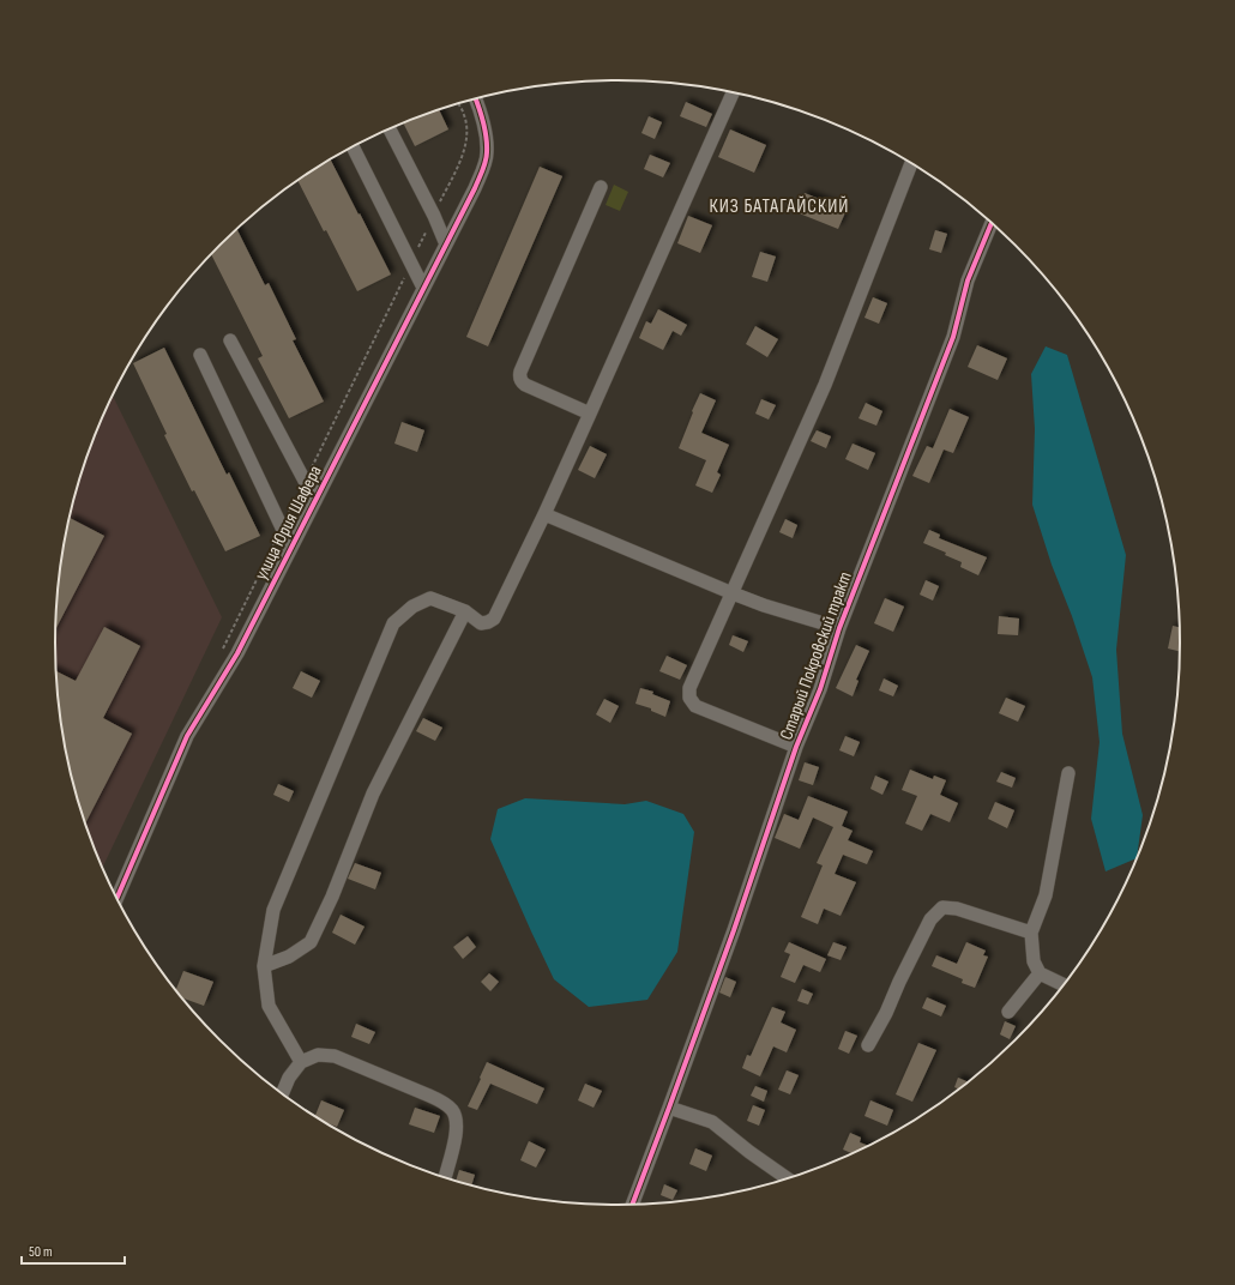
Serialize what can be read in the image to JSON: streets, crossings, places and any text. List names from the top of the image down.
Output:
{
  "streets": {
    "street": ["улица Юрия Шафера", "Старый Покровский тракт"]
  },
  "districts": ["КИЗ БАТАГАЙСКИЙ"],
  "scale_bar": "50 m"
}
